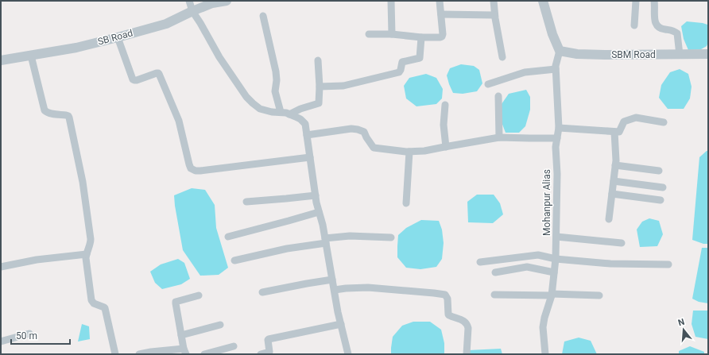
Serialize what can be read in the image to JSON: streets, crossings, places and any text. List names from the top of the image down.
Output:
{
  "streets": {
    "street": ["SB Road", "SBM Road", "Mohanpur Alias"]
  },
  "crossings": [
    ["SBM Road", "Mohanpur Alias"]
  ],
  "scale_bar": "50 m",
  "north": "top"
}
